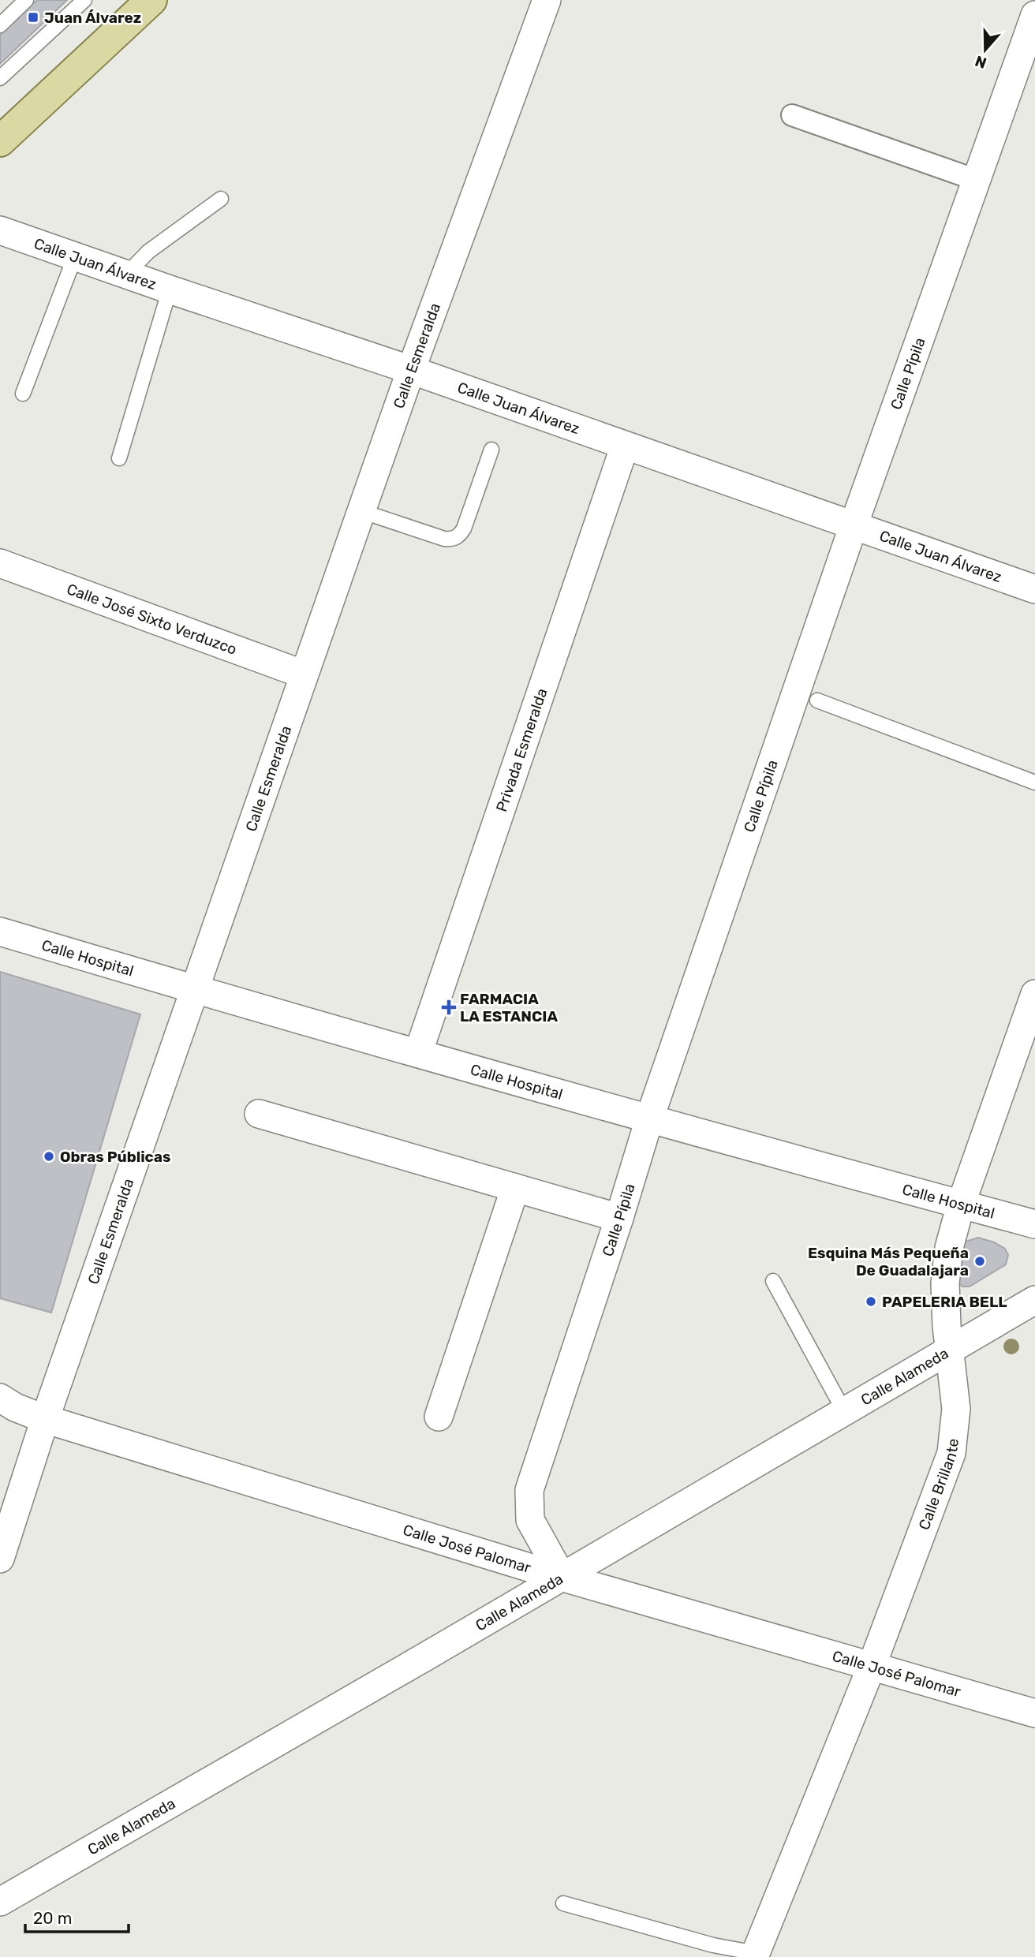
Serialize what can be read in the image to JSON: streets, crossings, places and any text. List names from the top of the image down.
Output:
{
  "streets": {
    "street": [
      "Calle Juan Álvarez",
      "Calle Esmeralda",
      "Calle Pípila",
      "Calle José Sixto Verduzco",
      "Privada Esmeralda",
      "Calle Hospital",
      "Calle Alameda",
      "Calle Brillante",
      "Calle José Palomar"
    ]
  },
  "crossings": [
    ["Calle Juan Álvarez", "Calle Esmeralda"],
    ["Calle Juan Álvarez", "Calle Pípila"],
    ["Calle Juan Álvarez", "Privada Esmeralda"],
    ["Calle Esmeralda", "Calle José Sixto Verduzco"],
    ["Calle Esmeralda", "Calle Hospital"],
    ["Calle Esmeralda", "Calle José Palomar"],
    ["Calle Pípila", "Calle Hospital"],
    ["Calle Pípila", "Calle Alameda"],
    ["Calle Pípila", "Calle José Palomar"],
    ["Privada Esmeralda", "Calle Hospital"],
    ["Calle Hospital", "Calle Brillante"],
    ["Calle Alameda", "Calle Brillante"],
    ["Calle Alameda", "Calle José Palomar"],
    ["Calle Brillante", "Calle José Palomar"]
  ],
  "places": {
    "transit": ["Juan Álvarez"],
    "health": ["FARMACIA LA ESTANCIA"],
    "other": ["Obras Públicas", "Esquina Más Pequeña De Guadalajara", "PAPELERIA BELL"]
  },
  "scale_bar": "20 m",
  "north": "bottom"
}
